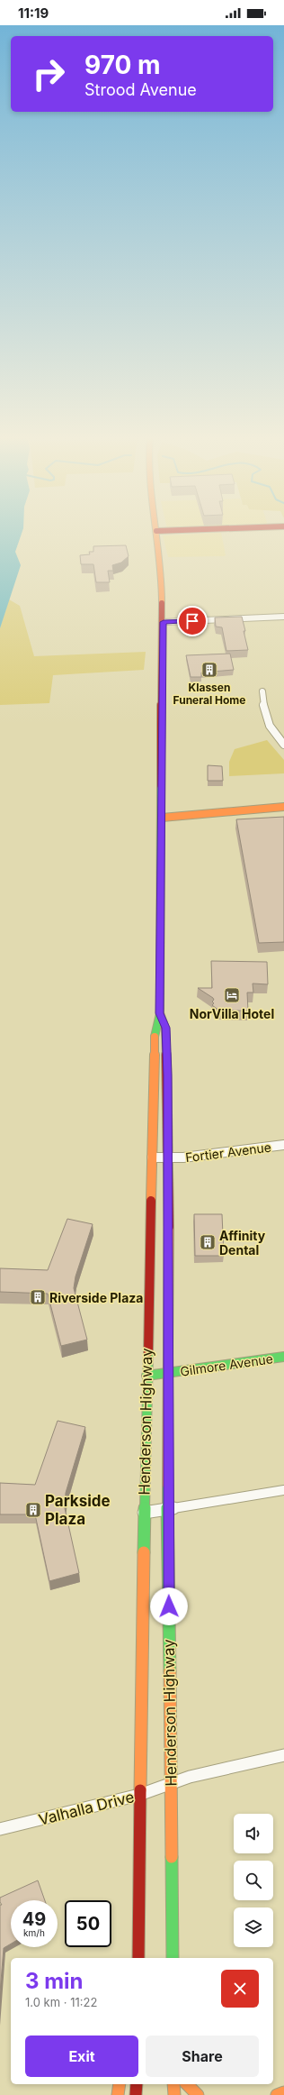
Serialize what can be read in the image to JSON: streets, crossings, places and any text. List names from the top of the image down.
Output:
{
  "streets": {
    "main road": ["Gilmore Avenue", "Henderson Highway"],
    "street": ["Fortier Avenue", "Valhalla Drive"]
  },
  "crossings": [
    ["Fortier Avenue", "Henderson Highway"],
    ["Gilmore Avenue", "Henderson Highway"],
    ["Henderson Highway", "Valhalla Drive"]
  ],
  "places": {
    "building": [
      "Klassen Funeral Home",
      "Affinity Dental",
      "Riverside Plaza",
      "Parkside Plaza"
    ],
    "hotel": ["NorVilla Hotel"]
  },
  "page": {
    "status": "11:19",
    "turn": ["970 m", "Strood Avenue"],
    "speed": "49 km/h",
    "limit": "50",
    "heading": ["3 min", "1.0 km · 11:22"],
    "buttons": ["Exit", "Share"]
  }
}
